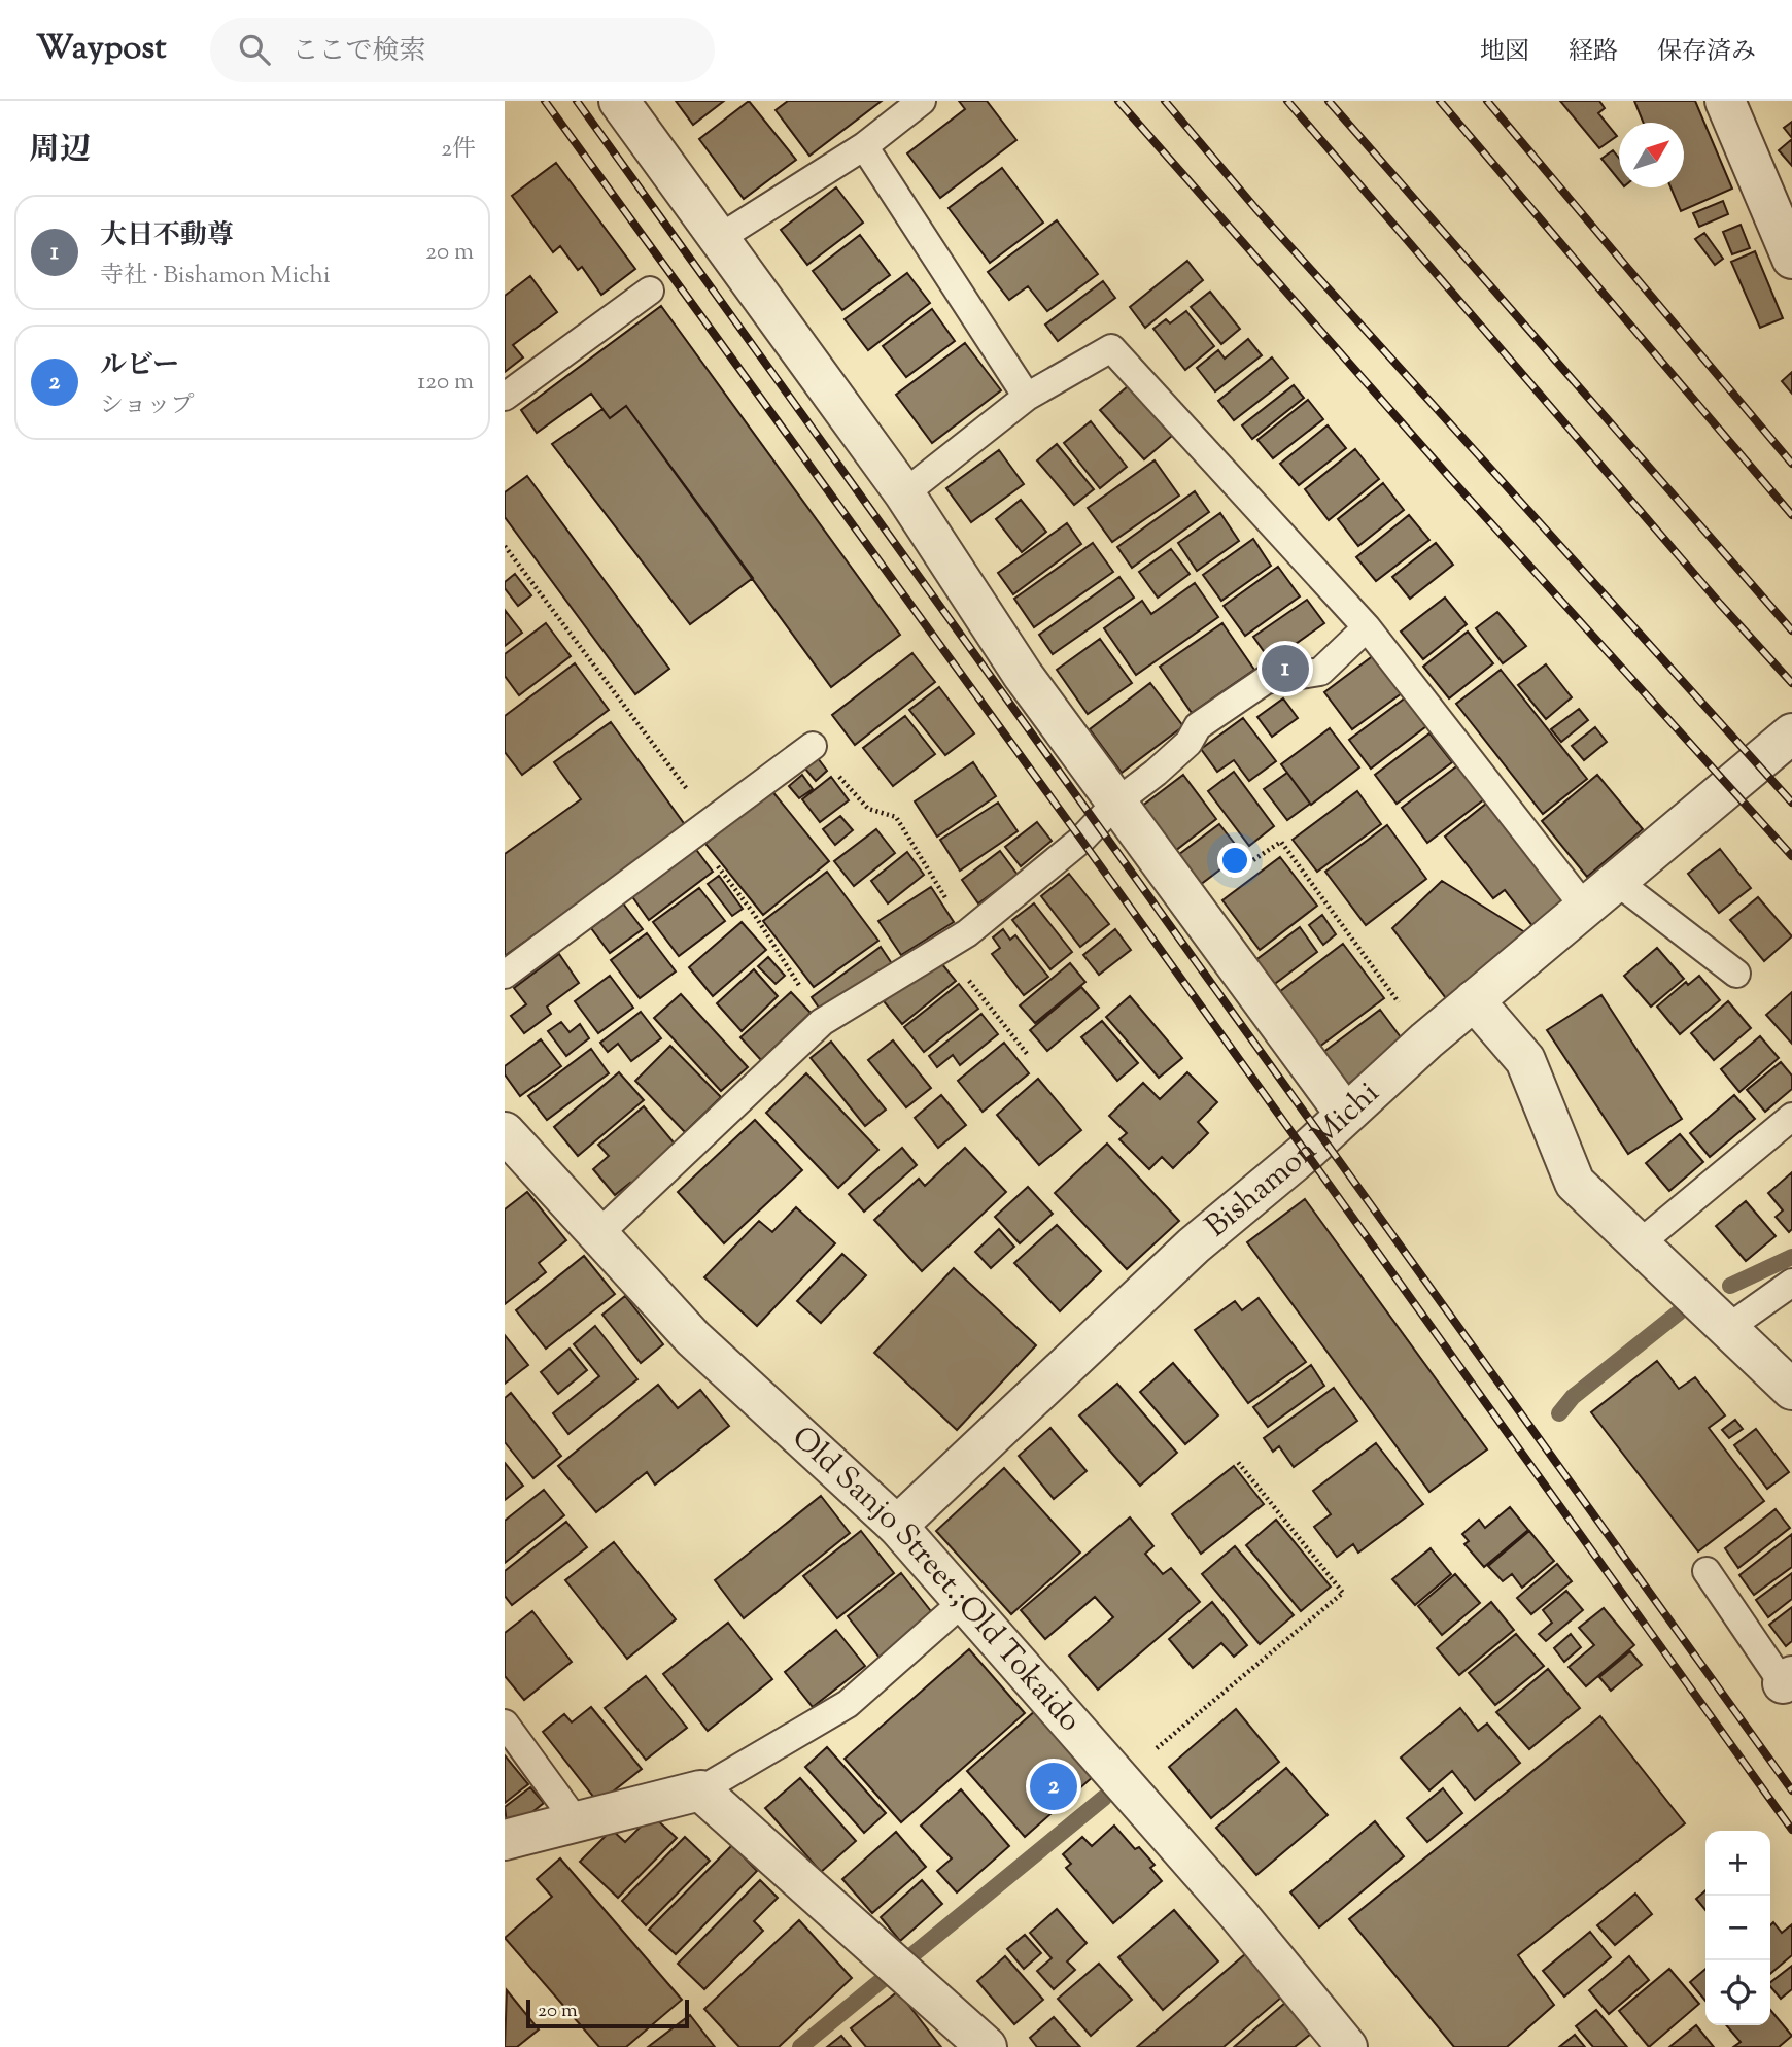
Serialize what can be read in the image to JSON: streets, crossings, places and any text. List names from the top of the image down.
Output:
{
  "streets": {
    "street": ["Bishamon Michi", "Old Sanjo Street.;Old Tokaido"]
  },
  "crossings": [
    ["Bishamon Michi", "Old Sanjo Street.;Old Tokaido"]
  ],
  "scale_bar": "20 m",
  "north": "top right",
  "page": {
    "header": "Waypost",
    "search": "ここで検索",
    "nav": ["地図", "経路", "保存済み"],
    "heading": ["周辺", "2件"],
    "list": [
      {
        "mark": "1",
        "name": "大日不動尊",
        "note": "寺社 · Bishamon Michi",
        "value": "20 m"
      },
      {
        "mark": "2",
        "name": "ルビー",
        "note": "ショップ",
        "value": "120 m"
      }
    ],
    "pins": ["1", "2"],
    "map_buttons": ["+", "−"],
    "scale": "20 m"
  }
}
